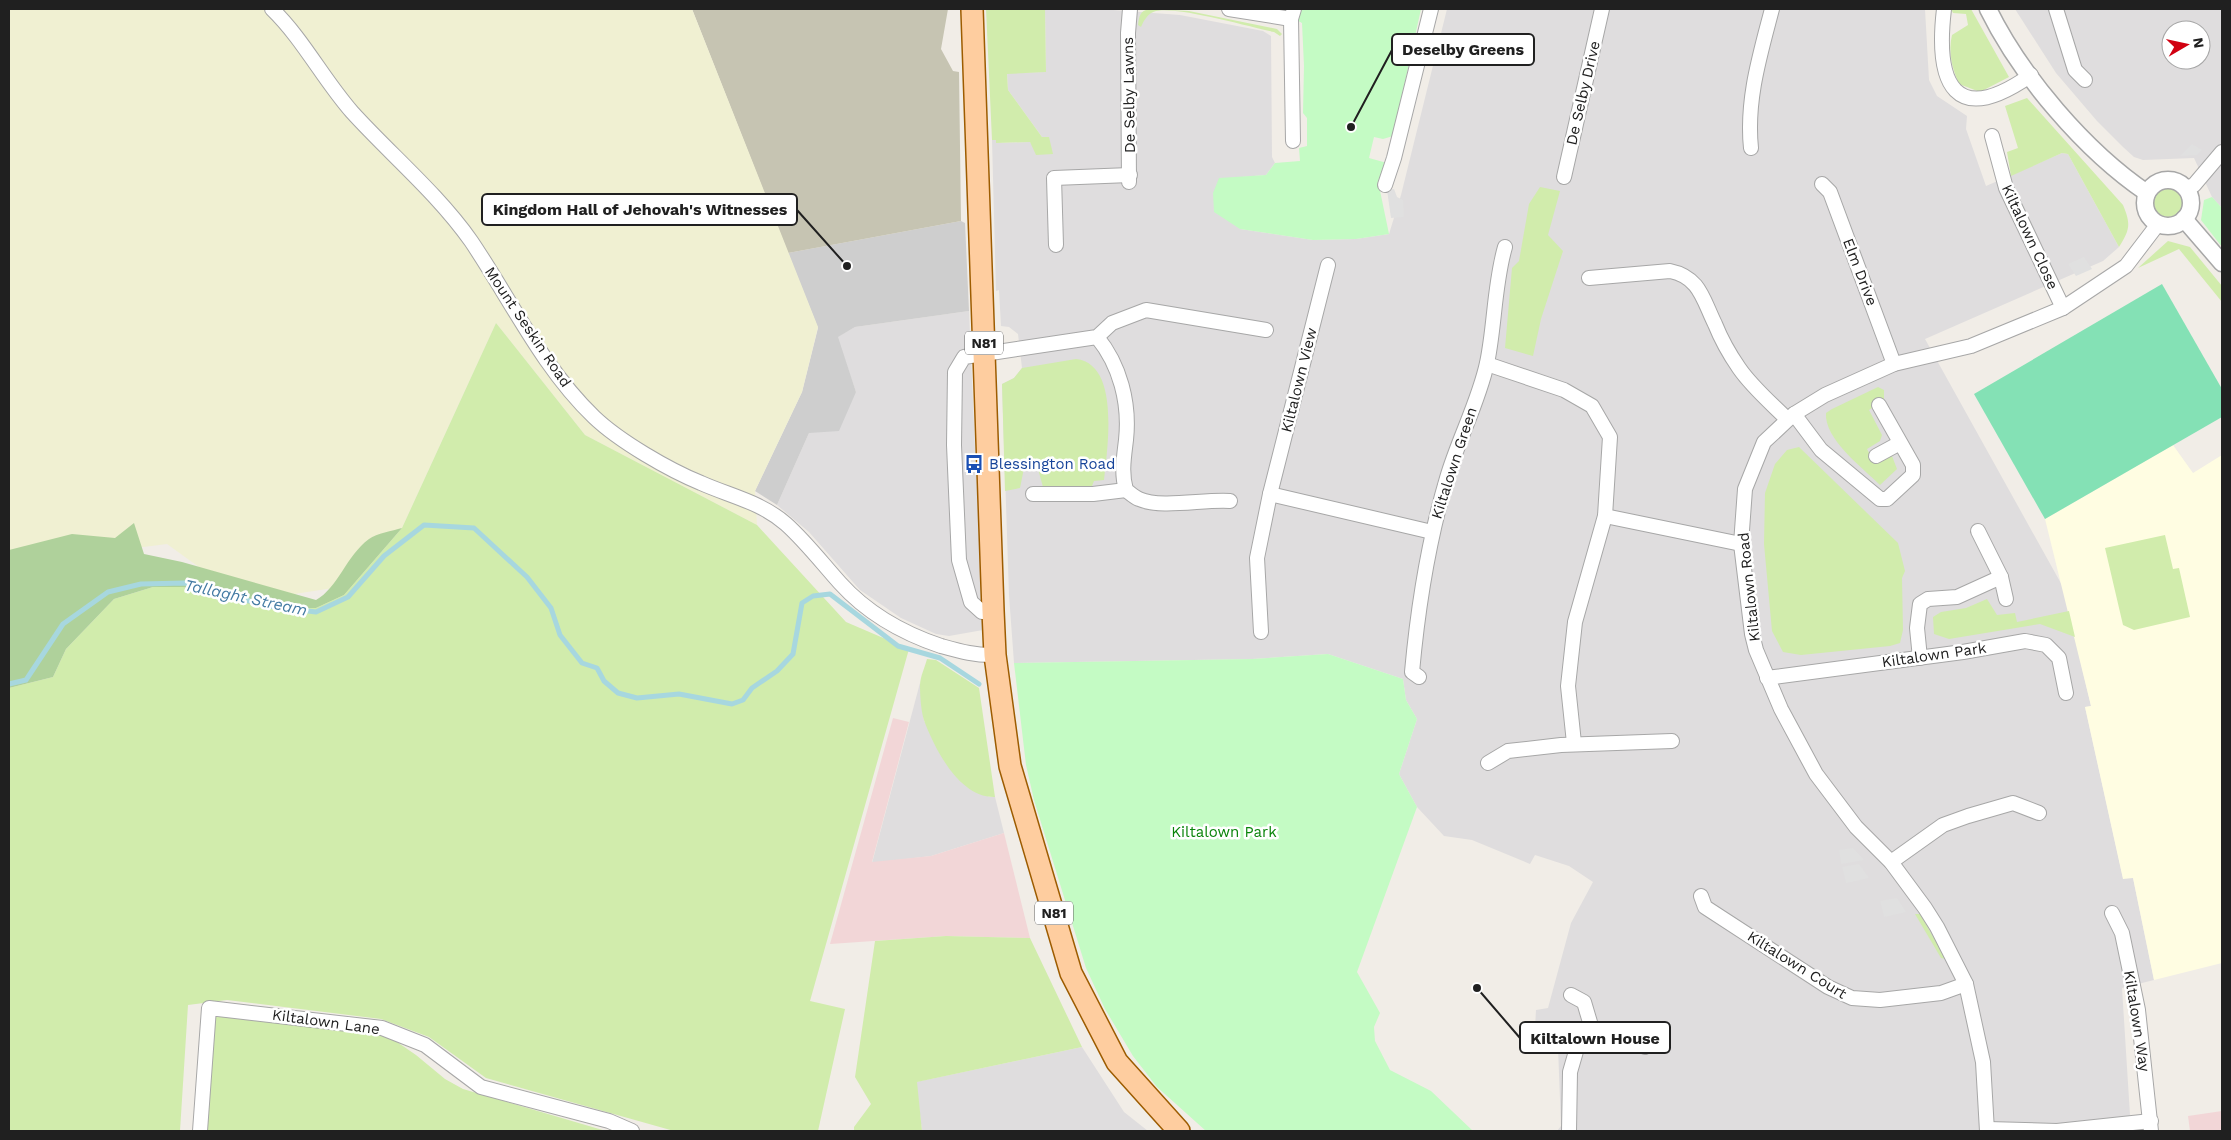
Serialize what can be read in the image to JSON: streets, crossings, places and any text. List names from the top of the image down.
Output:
{
  "streets": {
    "main road": ["N81"],
    "street": [
      "De Selby Drive",
      "De Selby Lawns",
      "Kiltalown Close",
      "Elm Drive",
      "Mount Seskin Road",
      "Kiltalown View",
      "Kiltalown Green",
      "Kiltalown Road",
      "Kiltalown Park",
      "Kiltalown Court",
      "Kiltalown Way",
      "Kiltalown Lane"
    ]
  },
  "crossings": [
    ["Kiltalown Close", "Kiltalown Road"],
    ["Elm Drive", "Kiltalown Road"],
    ["Mount Seskin Road", "N81"],
    ["Kiltalown Road", "Kiltalown Park"],
    ["Kiltalown Road", "Kiltalown Court"]
  ],
  "water": ["Tallaght Stream"],
  "parks": ["Kiltalown Park"],
  "places": {
    "other": ["Deselby Greens", "Kingdom Hall of Jehovah's Witnesses", "Kiltalown House"],
    "bus stop": ["Blessington Road"]
  },
  "north": "right"
}
